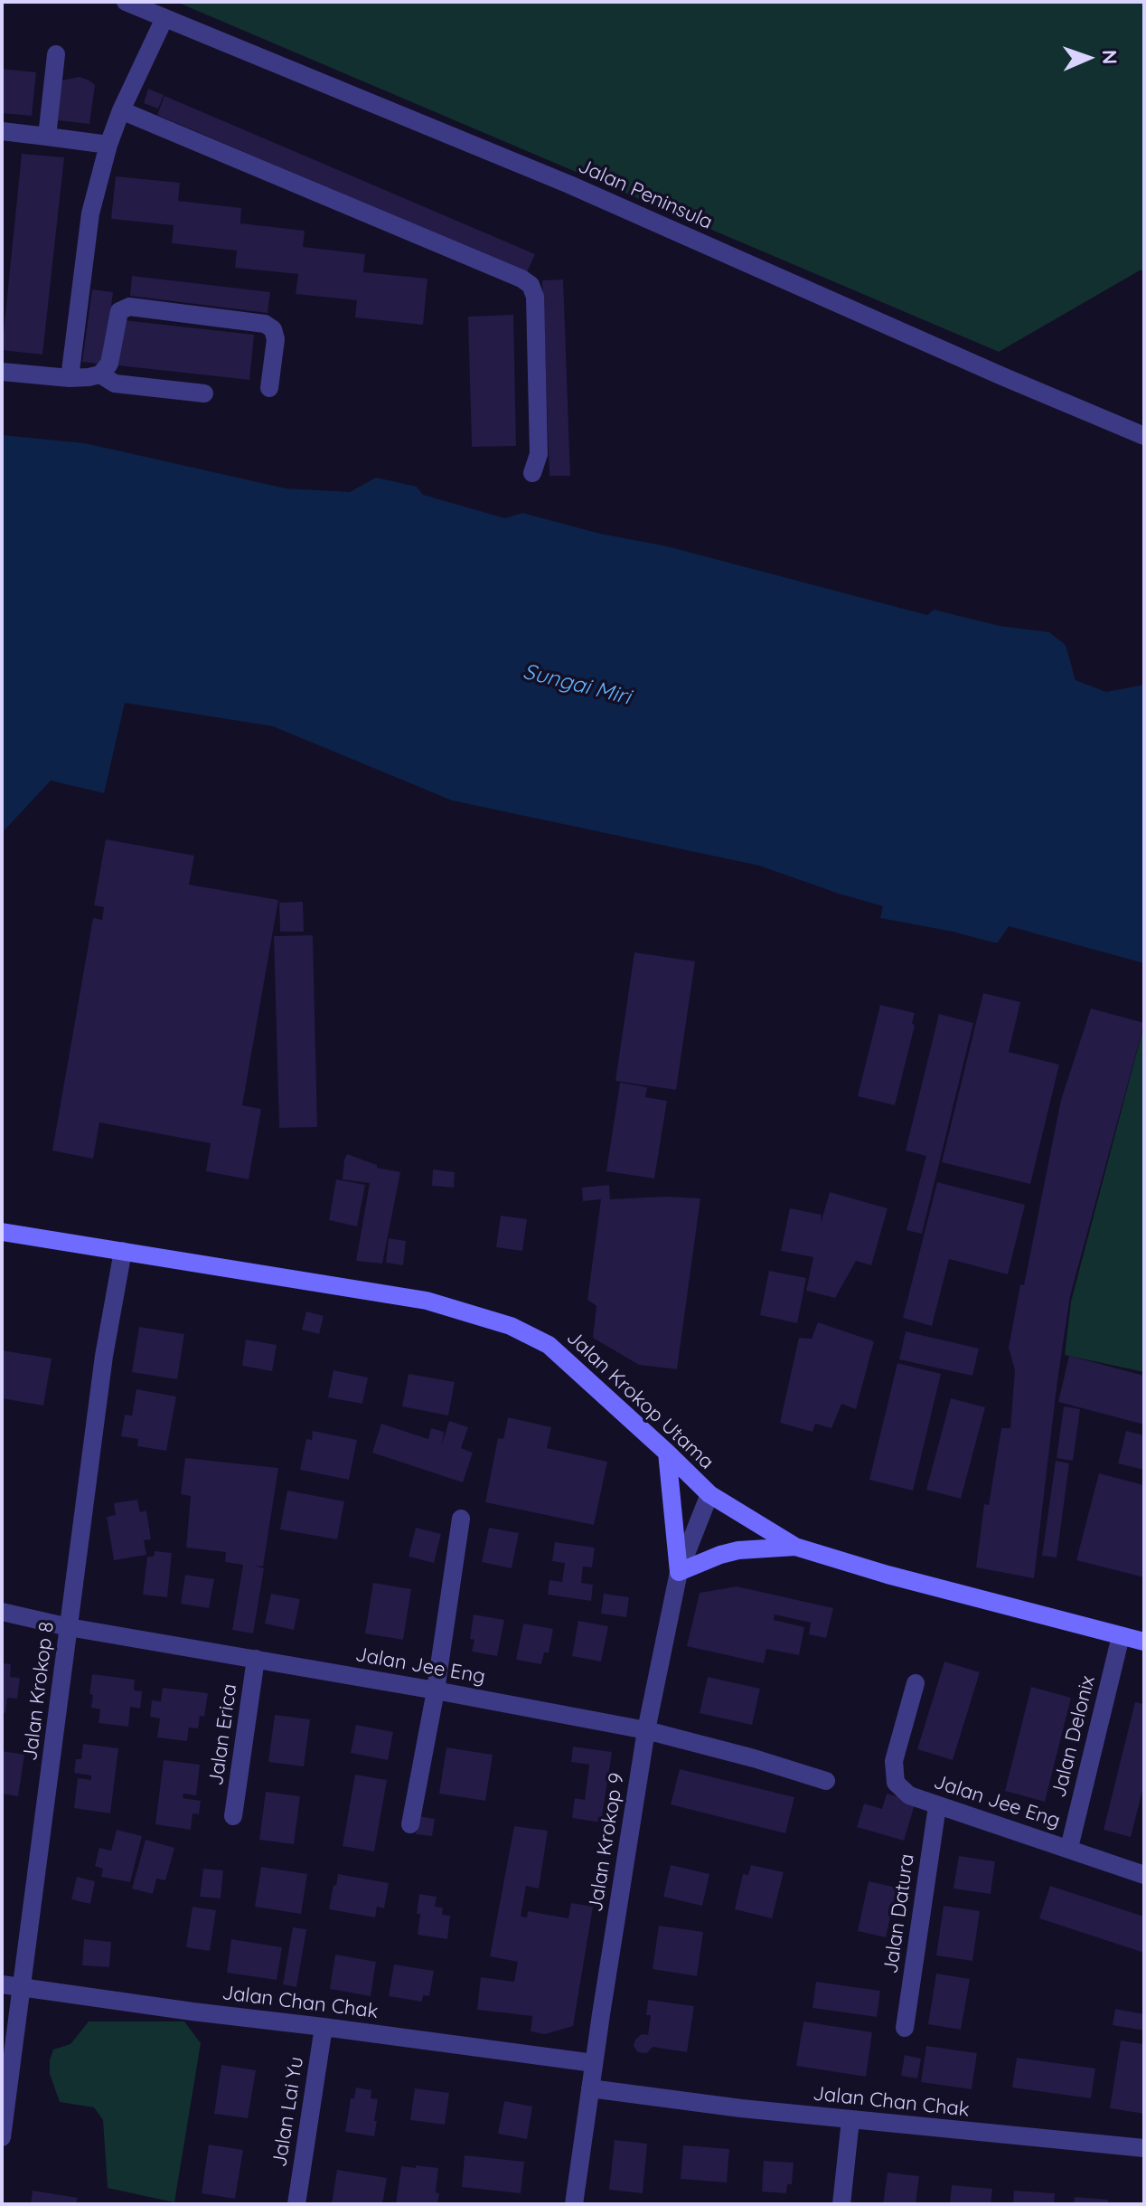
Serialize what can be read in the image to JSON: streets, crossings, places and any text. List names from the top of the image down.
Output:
{
  "streets": {
    "street": [
      "Jalan Peninsula",
      "Jalan Krokop Utama",
      "Jalan Jee Eng",
      "Jalan Krokop 8",
      "Jalan Erica",
      "Jalan Delonix",
      "Jalan Krokop 9",
      "Jalan Datura",
      "Jalan Chan Chak",
      "Jalan Lai Yu"
    ]
  },
  "crossings": [
    ["Jalan Krokop Utama", "Jalan Krokop 8"],
    ["Jalan Krokop Utama", "Jalan Delonix"],
    ["Jalan Krokop Utama", "Jalan Krokop 9"],
    ["Jalan Jee Eng", "Jalan Krokop 8"],
    ["Jalan Jee Eng", "Jalan Erica"],
    ["Jalan Jee Eng", "Jalan Delonix"],
    ["Jalan Jee Eng", "Jalan Krokop 9"],
    ["Jalan Jee Eng", "Jalan Datura"],
    ["Jalan Krokop 8", "Jalan Chan Chak"],
    ["Jalan Krokop 9", "Jalan Chan Chak"],
    ["Jalan Chan Chak", "Jalan Lai Yu"]
  ],
  "water": ["Sungai Miri"],
  "north": "right"
}
